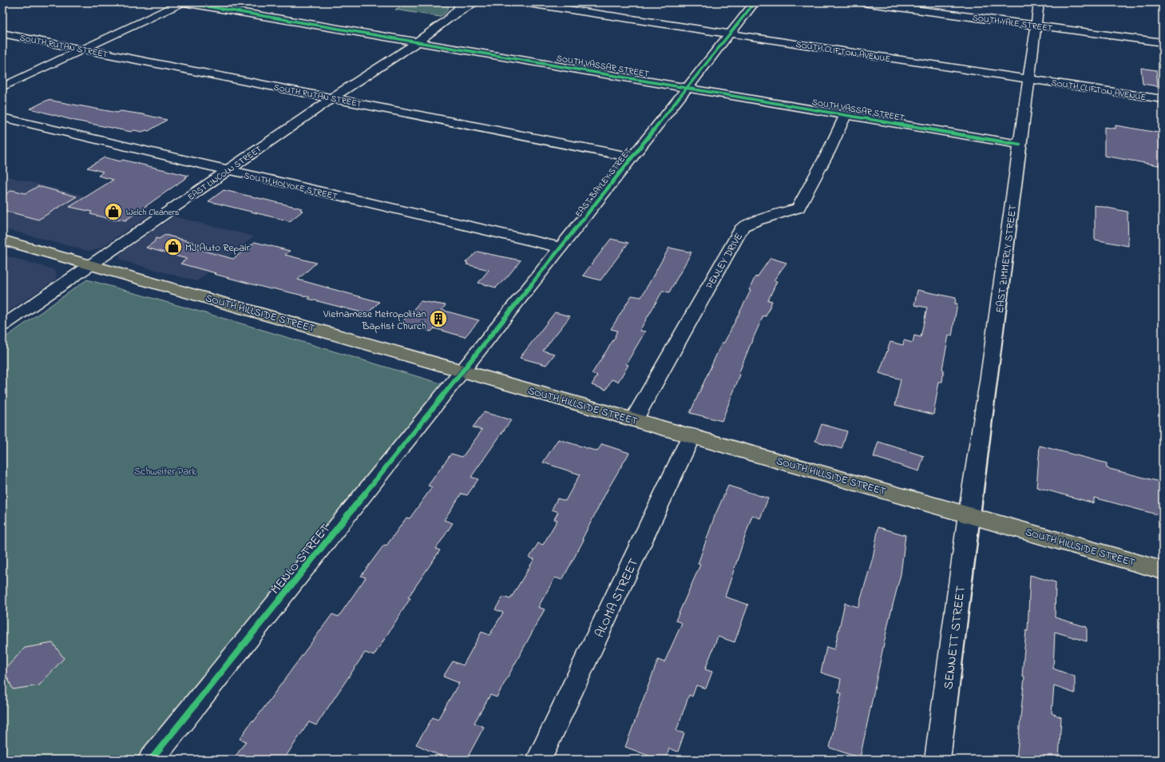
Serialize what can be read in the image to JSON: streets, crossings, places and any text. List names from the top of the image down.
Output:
{
  "streets": {
    "main road": ["SOUTH HILLSIDE STREET"],
    "street": [
      "SOUTH YALE STREET",
      "SOUTH RUTAN STREET",
      "SOUTH CLIFTON AVENUE",
      "SOUTH VASSAR STREET",
      "EAST LINCOLN STREET",
      "EAST BAYLEY STREET",
      "SOUTH HOLYOKE STREET",
      "EAST ZIMMERLY STREET",
      "PENLEY DRIVE",
      "MENLO STREET",
      "ALOMA STREET",
      "SENNETT STREET"
    ]
  },
  "crossings": [
    ["SOUTH YALE STREET", "EAST ZIMMERLY STREET"],
    ["SOUTH RUTAN STREET", "EAST LINCOLN STREET"],
    ["SOUTH RUTAN STREET", "EAST BAYLEY STREET"],
    ["SOUTH CLIFTON AVENUE", "EAST BAYLEY STREET"],
    ["SOUTH CLIFTON AVENUE", "EAST ZIMMERLY STREET"],
    ["SOUTH VASSAR STREET", "EAST LINCOLN STREET"],
    ["SOUTH VASSAR STREET", "EAST BAYLEY STREET"],
    ["SOUTH VASSAR STREET", "EAST ZIMMERLY STREET"],
    ["SOUTH VASSAR STREET", "PENLEY DRIVE"],
    ["EAST LINCOLN STREET", "SOUTH HOLYOKE STREET"],
    ["EAST LINCOLN STREET", "SOUTH HILLSIDE STREET"],
    ["EAST BAYLEY STREET", "SOUTH HOLYOKE STREET"],
    ["EAST BAYLEY STREET", "SOUTH HILLSIDE STREET"],
    ["EAST BAYLEY STREET", "MENLO STREET"],
    ["EAST ZIMMERLY STREET", "SOUTH HILLSIDE STREET"],
    ["EAST ZIMMERLY STREET", "SENNETT STREET"],
    ["PENLEY DRIVE", "SOUTH HILLSIDE STREET"],
    ["SOUTH HILLSIDE STREET", "MENLO STREET"],
    ["SOUTH HILLSIDE STREET", "ALOMA STREET"],
    ["SOUTH HILLSIDE STREET", "SENNETT STREET"]
  ],
  "parks": ["Schweiter Park"],
  "places": {
    "shop": ["Welch Cleaners", "MJ Auto Repair"],
    "building": ["Vietnamese Metropolitan Baptist Church"]
  }
}
